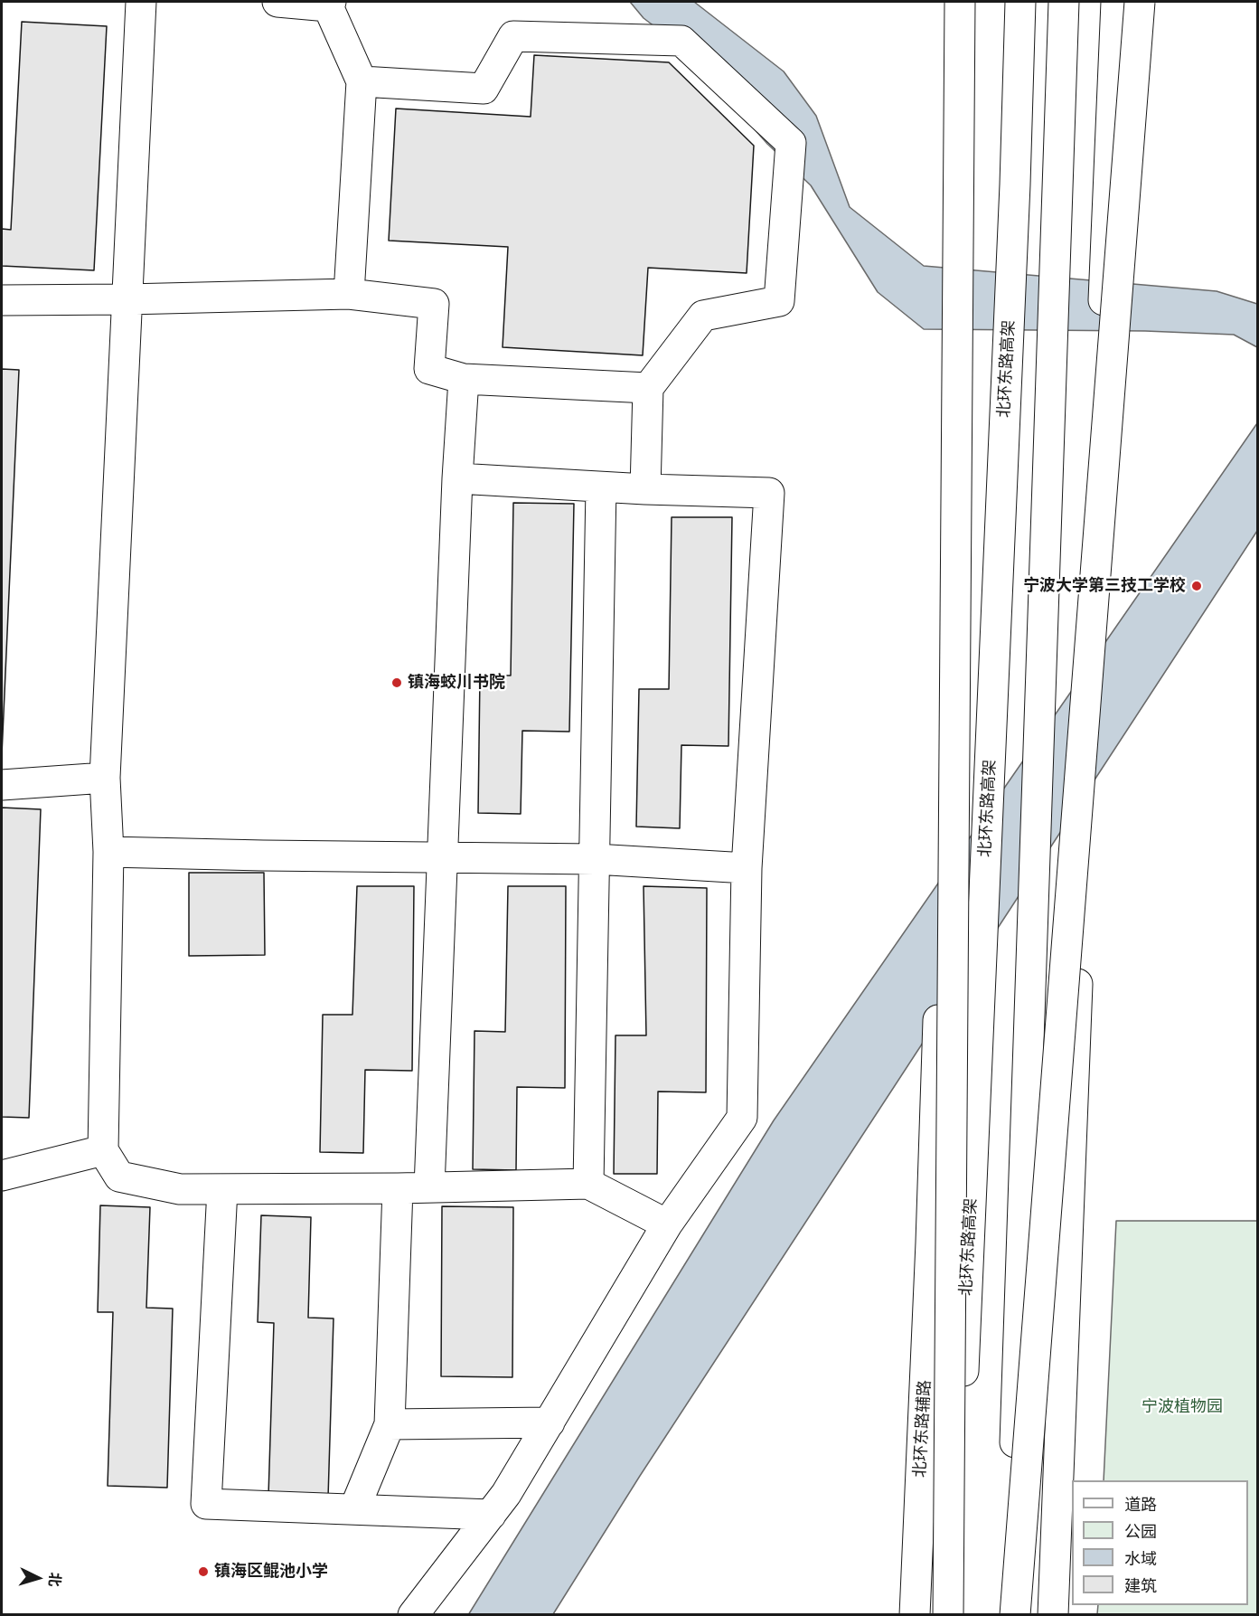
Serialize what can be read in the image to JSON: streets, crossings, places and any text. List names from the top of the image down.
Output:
{
  "streets": {
    "main road": ["北环东路高架", "北环东路辅路"]
  },
  "parks": ["宁波植物园"],
  "places": ["宁波大学第三技工学校", "镇海蛟川书院", "镇海区鲲池小学"],
  "legend": [
    "道路",
    "公园",
    "水域",
    "建筑"
  ],
  "north": "right"
}
